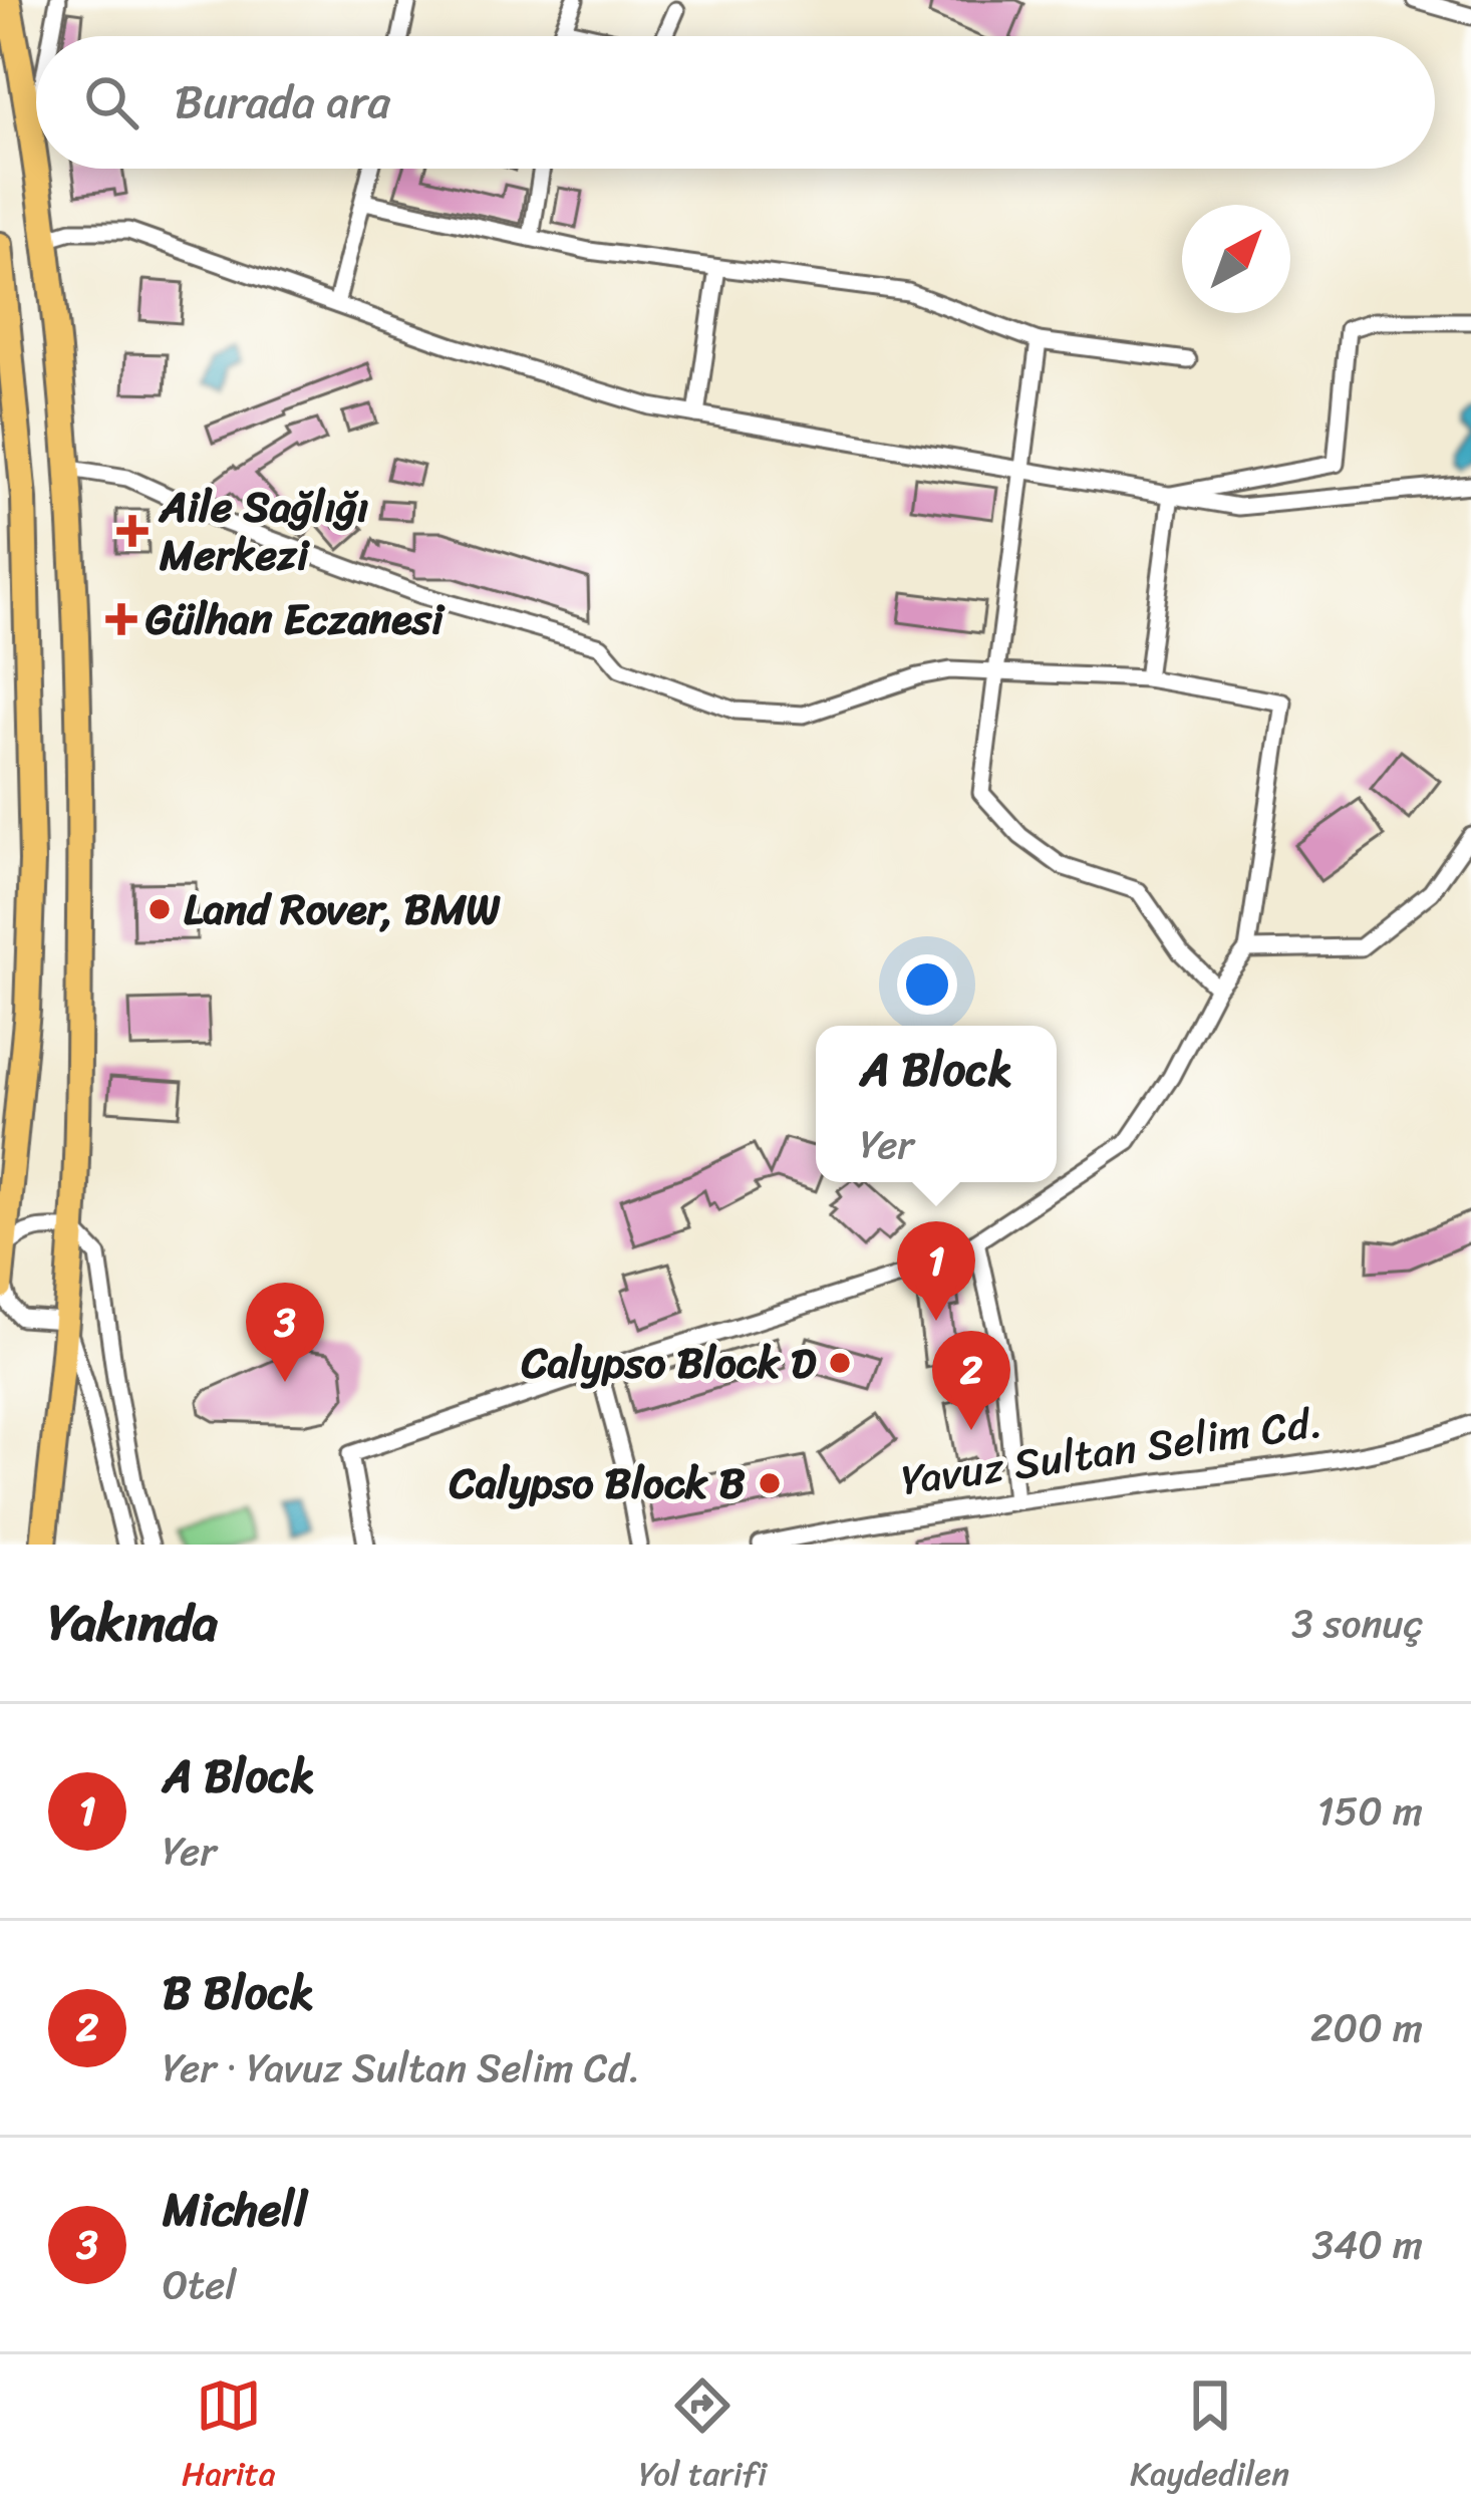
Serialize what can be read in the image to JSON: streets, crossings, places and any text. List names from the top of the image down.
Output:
{
  "streets": {
    "street": ["Yavuz Sultan Selim Cd."]
  },
  "places": {
    "health": ["Aile Sağlığı Merkezi", "Gülhan Eczanesi"],
    "other": ["Land Rover, BMW", "Calypso Block D", "Calypso Block B"]
  },
  "north": "top right",
  "page": {
    "search": "Burada ara",
    "popup": ["A Block", "Yer"],
    "pins": ["1", "3", "2"],
    "heading": ["Yakında", "3 sonuç"],
    "list": [
      {
        "mark": "1",
        "name": "A Block",
        "note": "Yer",
        "value": "150 m"
      },
      {
        "mark": "2",
        "name": "B Block",
        "note": "Yer · Yavuz Sultan Selim Cd.",
        "value": "200 m"
      },
      {
        "mark": "3",
        "name": "Michell",
        "note": "Otel",
        "value": "340 m"
      }
    ],
    "nav": ["Harita", "Yol tarifi", "Kaydedilen"]
  }
}
